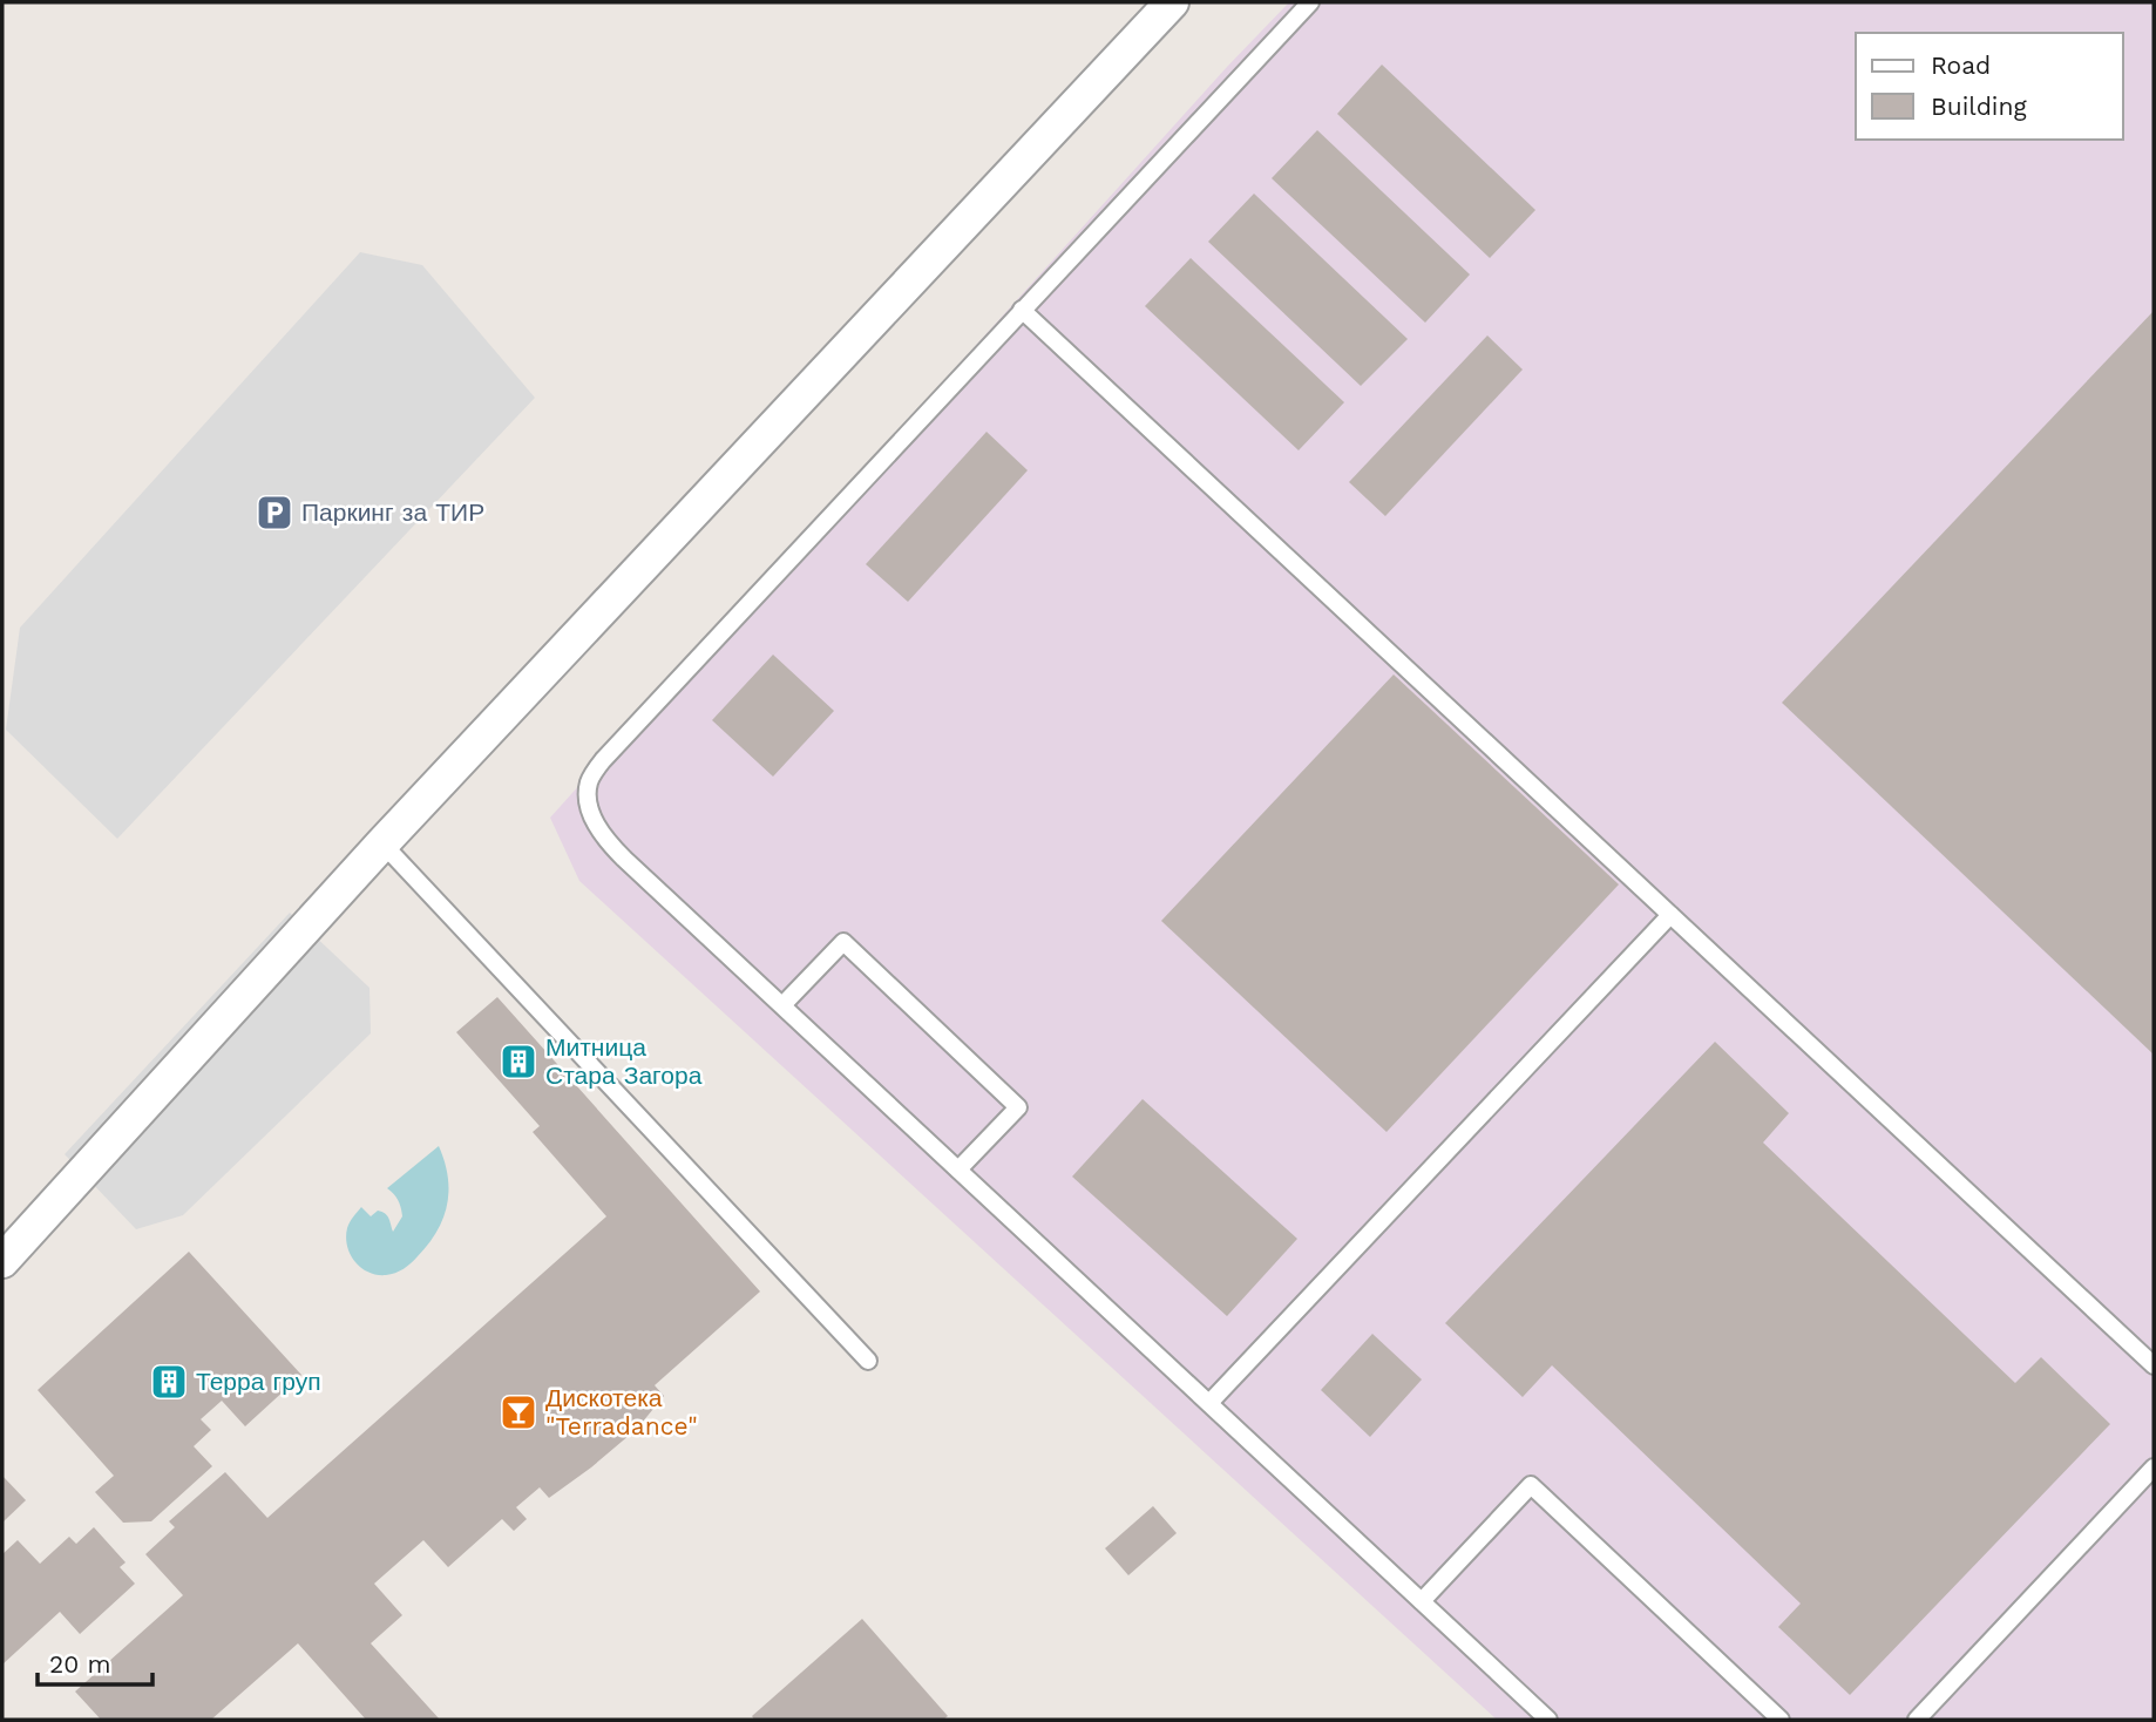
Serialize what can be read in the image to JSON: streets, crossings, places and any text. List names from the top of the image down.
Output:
{
  "places": {
    "parking": ["Паркинг за ТИР"],
    "building": ["Митница Стара Загора", "Терра груп"],
    "bar": ["Дискотека \"Terradance\""]
  },
  "legend": ["Road", "Building"],
  "scale_bar": "20 m"
}
